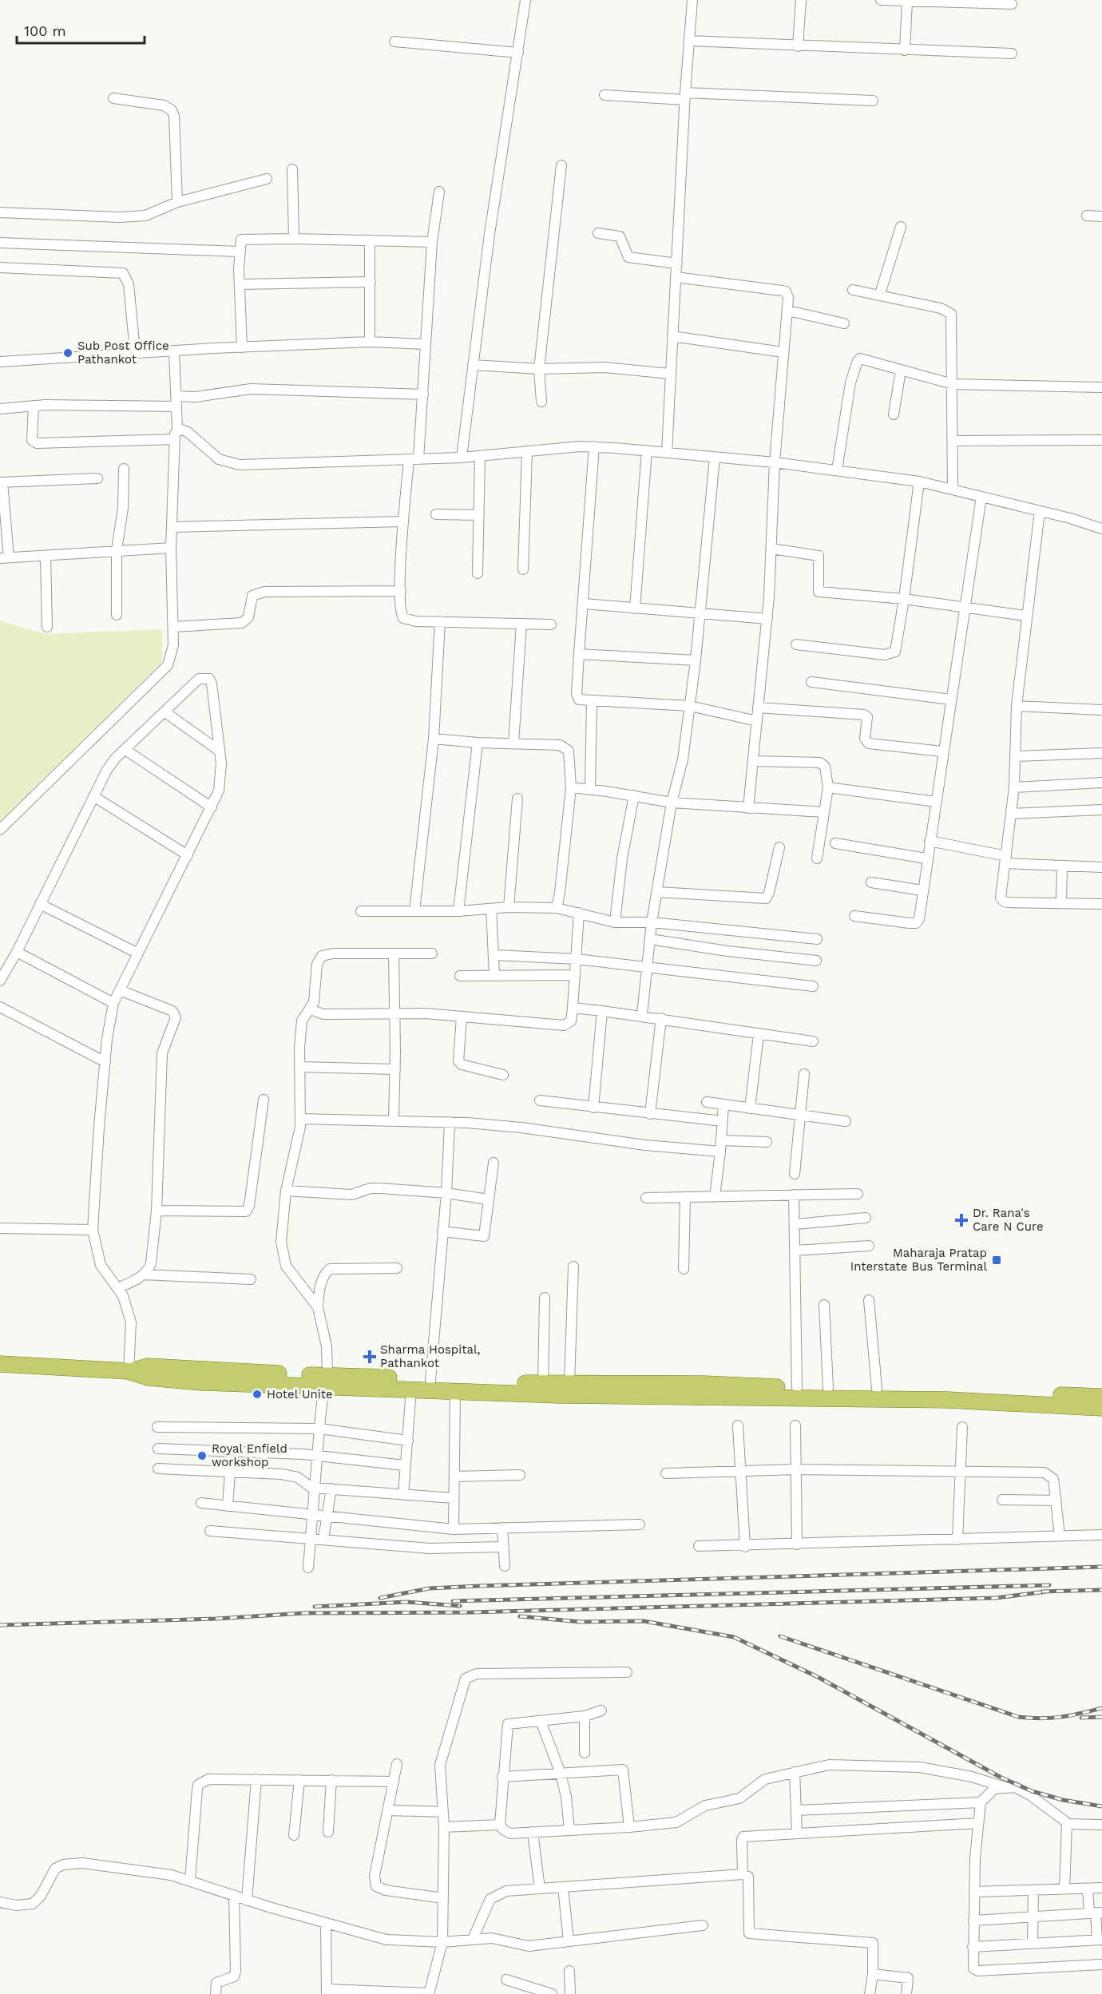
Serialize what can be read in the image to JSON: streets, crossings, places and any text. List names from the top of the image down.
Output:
{
  "places": {
    "other": ["Sub Post Office Pathankot", "Hotel Unite", "Royal Enfield workshop"],
    "health": ["Dr. Rana's Care N Cure", "Sharma Hospital, Pathankot"],
    "transit": ["Maharaja Pratap Interstate Bus Terminal"]
  },
  "scale_bar": "100 m"
}
